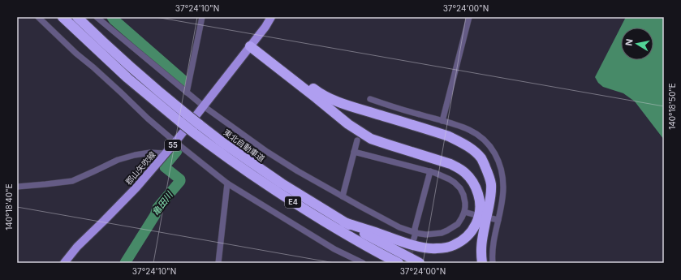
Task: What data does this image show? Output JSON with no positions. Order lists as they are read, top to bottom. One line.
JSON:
{"streets":{"highway":["東北自動車道","E4"],"main road":["55","郡山矢吹線"]},"water":["亀田川"],"north":"left","coordinates":["37°24'10\"N","37°24'00\"N","140°18'50\"E","140°18'40\"E"]}
